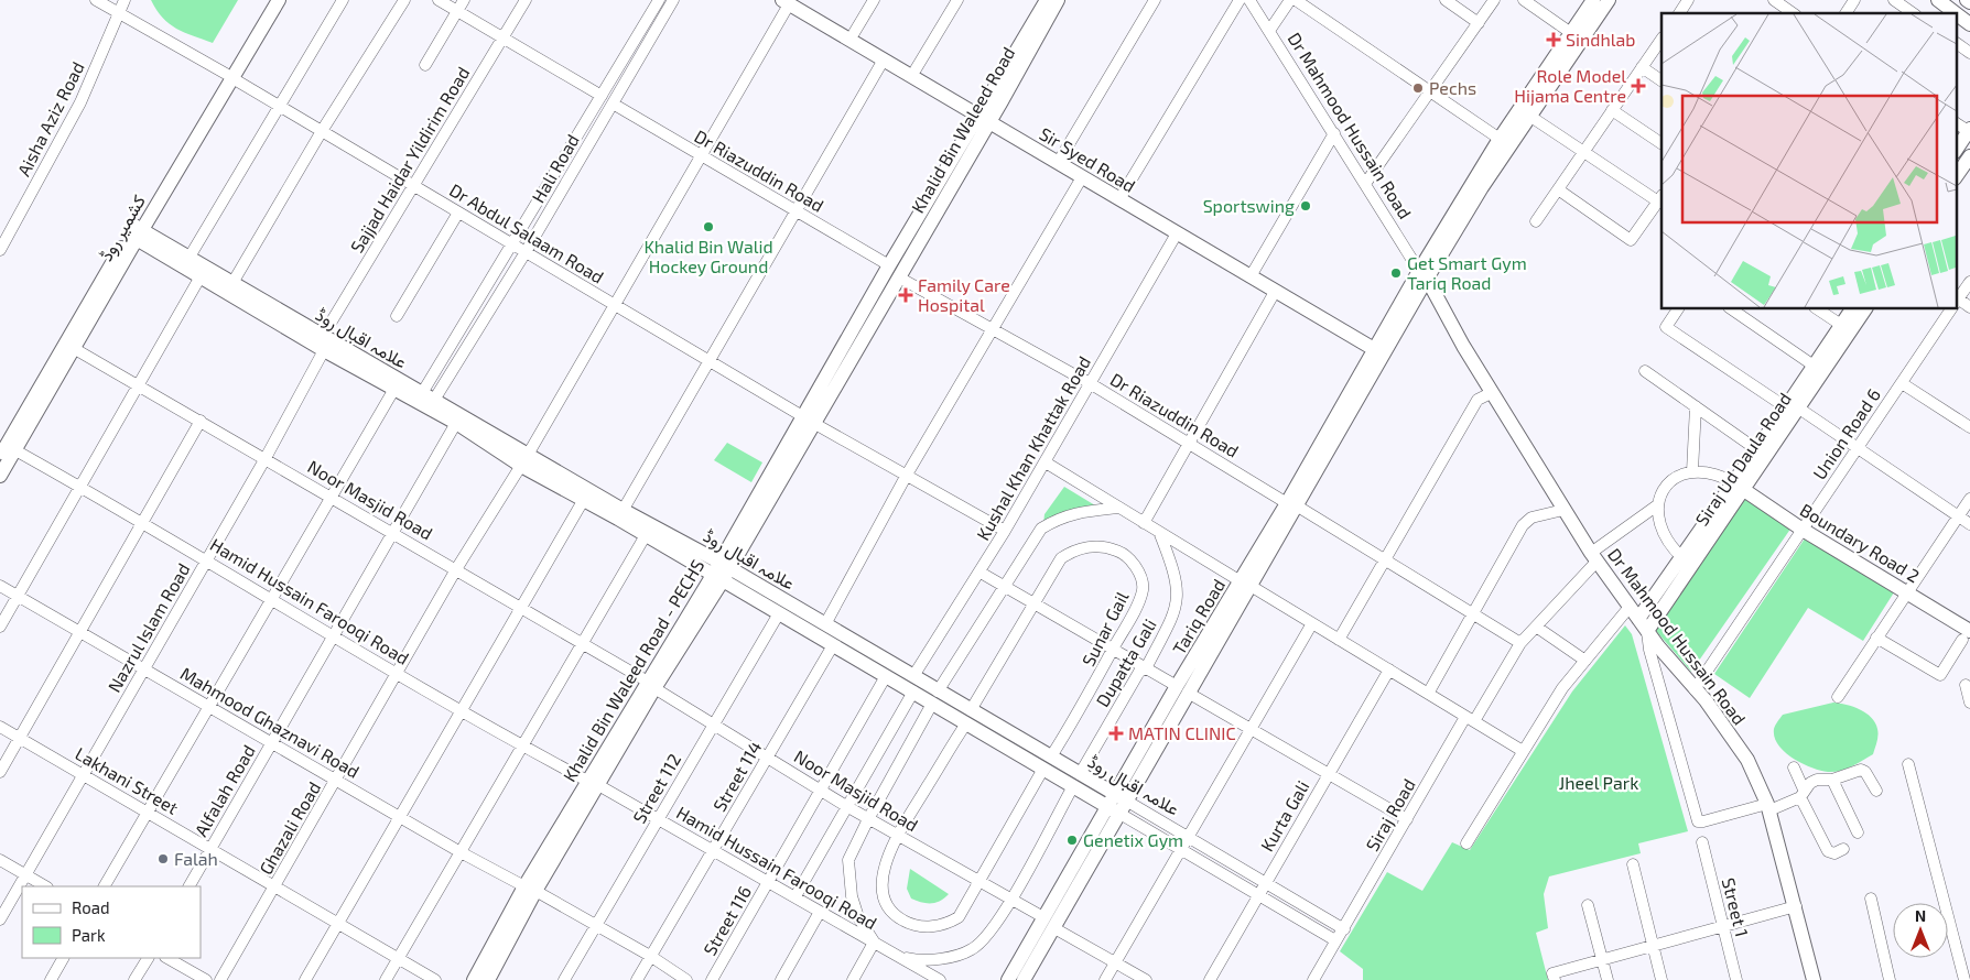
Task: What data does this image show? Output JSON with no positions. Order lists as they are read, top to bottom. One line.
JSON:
{"streets":{"main road":["Dr Mahmood Hussain Road","Khalid Bin Waleed Road","Sir Syed Road","کشمیر روڈ","علامہ اقبال روڈ","Siraj Ud Daula Road","Boundary Road 2","Tariq Road","Khalid Bin Waleed Road - PECHS"],"street":["Aisha Aziz Road","Sajjad Haidar Yildirim Road","Hali Road","Dr Riazuddin Road","Dr Abdul Salaam Road","Union Road 6","Kushal Khan Khattak Road","Noor Masjid Road","Hamid Hussain Farooqi Road","Nazrul Islam Road","Sunar Gail","Dupatta Gali","Mahmood Ghaznavi Road","Street 114","Lakhani Street","Street 112","Alfalah Road","Siraj Road","Kurta Gali","Ghazali Road","Street 1","Street 116"]},"crossings":[["Aisha Aziz Road","Dr Abdul Salaam Road"],["Dr Mahmood Hussain Road","Union Road 6"],["Dr Mahmood Hussain Road","Siraj Ud Daula Road"],["Dr Mahmood Hussain Road","Tariq Road"],["Dr Mahmood Hussain Road","Siraj Road"],["Khalid Bin Waleed Road","Sir Syed Road"],["Khalid Bin Waleed Road","Dr Riazuddin Road"],["Khalid Bin Waleed Road","Khalid Bin Waleed Road - PECHS"],["Sajjad Haidar Yildirim Road","Dr Abdul Salaam Road"],["Sajjad Haidar Yildirim Road","علامہ اقبال روڈ"],["Sajjad Haidar Yildirim Road","Nazrul Islam Road"],["Sir Syed Road","Kushal Khan Khattak Road"],["Sir Syed Road","Tariq Road"],["Sir Syed Road","Ghazali Road"],["Hali Road","Dr Riazuddin Road"],["Hali Road","Dr Abdul Salaam Road"],["Hali Road","علامہ اقبال روڈ"],["Dr Riazuddin Road","Kushal Khan Khattak Road"],["Dr Riazuddin Road","Tariq Road"],["Dr Riazuddin Road","Khalid Bin Waleed Road - PECHS"],["Dr Riazuddin Road","Siraj Road"],["Dr Riazuddin Road","Ghazali Road"],["کشمیر روڈ","Dr Abdul Salaam Road"],["کشمیر روڈ","علامہ اقبال روڈ"],["کشمیر روڈ","Noor Masjid Road"],["کشمیر روڈ","Hamid Hussain Farooqi Road"],["Dr Abdul Salaam Road","Kushal Khan Khattak Road"],["Dr Abdul Salaam Road","Khalid Bin Waleed Road - PECHS"],["Dr Abdul Salaam Road","Ghazali Road"],["علامہ اقبال روڈ","Kushal Khan Khattak Road"],["علامہ اقبال روڈ","Tariq Road"],["علامہ اقبال روڈ","Nazrul Islam Road"],["علامہ اقبال روڈ","Sunar Gail"],["علامہ اقبال روڈ","Dupatta Gali"],["علامہ اقبال روڈ","Khalid Bin Waleed Road - PECHS"],["علامہ اقبال روڈ","Street 114"],["علامہ اقبال روڈ","Street 112"],["علامہ اقبال روڈ","Alfalah Road"],["علامہ اقبال روڈ","Siraj Road"],["علامہ اقبال روڈ","Kurta Gali"],["علامہ اقبال روڈ","Ghazali Road"],["علامہ اقبال روڈ","Street 116"],["Union Road 6","Boundary Road 2"],["Siraj Ud Daula Road","Boundary Road 2"],["Noor Masjid Road","Tariq Road"],["Noor Masjid Road","Nazrul Islam Road"],["Noor Masjid Road","Sunar Gail"],["Noor Masjid Road","Dupatta Gali"],["Noor Masjid Road","Khalid Bin Waleed Road - PECHS"],["Noor Masjid Road","Street 114"],["Noor Masjid Road","Street 112"],["Noor Masjid Road","Alfalah Road"],["Noor Masjid Road","Ghazali Road"],["Noor Masjid Road","Street 116"],["Hamid Hussain Farooqi Road","Nazrul Islam Road"],["Hamid Hussain Farooqi Road","Dupatta Gali"],["Hamid Hussain Farooqi Road","Khalid Bin Waleed Road - PECHS"],["Hamid Hussain Farooqi Road","Street 114"],["Hamid Hussain Farooqi Road","Street 112"],["Hamid Hussain Farooqi Road","Alfalah Road"],["Hamid Hussain Farooqi Road","Ghazali Road"],["Hamid Hussain Farooqi Road","Street 116"],["Nazrul Islam Road","Mahmood Ghaznavi Road"],["Nazrul Islam Road","Lakhani Street"],["Khalid Bin Waleed Road - PECHS","Mahmood Ghaznavi Road"],["Mahmood Ghaznavi Road","Street 114"],["Mahmood Ghaznavi Road","Street 112"],["Mahmood Ghaznavi Road","Alfalah Road"],["Mahmood Ghaznavi Road","Ghazali Road"],["Lakhani Street","Alfalah Road"],["Lakhani Street","Ghazali Road"]],"parks":["Jheel Park"],"places":{"health":["Sindhlab","Role Model Hijama Centre","Family Care Hospital","MATIN CLINIC"],"other":["Pechs","Sportswing","Khalid Bin Walid Hockey Ground","Get Smart Gym Tariq Road","Genetix Gym","Falah"]},"legend":["Road","Park"],"north":"top"}
